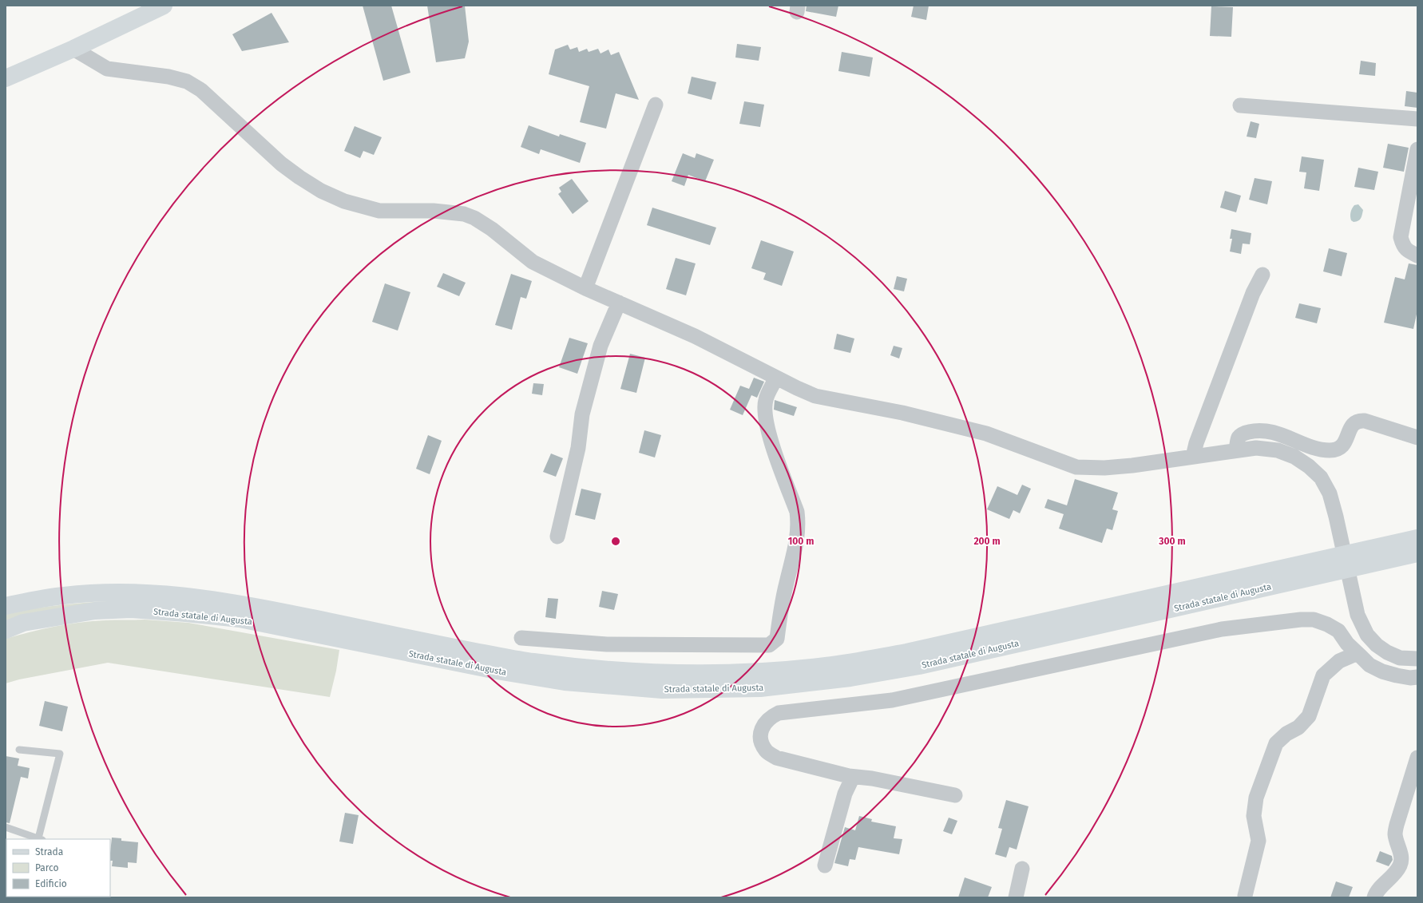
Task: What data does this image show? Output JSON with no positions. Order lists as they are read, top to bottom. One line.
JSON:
{"streets":{"main road":["Strada statale di Augusta"]},"legend":["Strada","Parco","Edificio"],"rings":["100 m","200 m","300 m"]}
